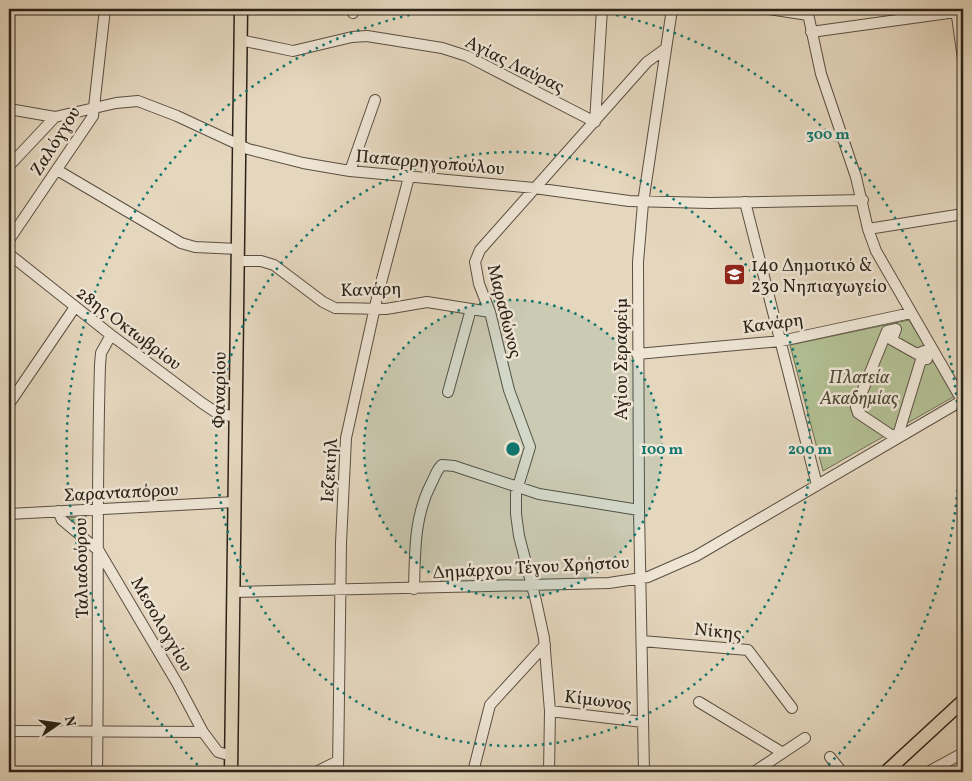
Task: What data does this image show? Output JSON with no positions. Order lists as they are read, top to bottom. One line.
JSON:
{"streets":{"main road":["Φαναρίου"],"street":["Αγίας Λαύρας","Ζαλόγγου","Παπαρρηγοπούλου","Κανάρη","Μαραθώνος","28ης Οκτωβρίου","Αγίου Σεραφείμ","Ιεζεκιήλ","Σαρανταπόρου","Δημάρχου Τέγου Χρήστου","Ταλιαδούρου","Μεσολογγίου","Νίκης","Κίμωνος"]},"crossings":[["Αγίας Λαύρας","Μαραθώνος"],["Αγίας Λαύρας","Φαναρίου"],["Ζαλόγγου","Παπαρρηγοπούλου"],["Ζαλόγγου","Κανάρη"],["Παπαρρηγοπούλου","Μαραθώνος"],["Παπαρρηγοπούλου","Αγίου Σεραφείμ"],["Παπαρρηγοπούλου","Φαναρίου"],["Παπαρρηγοπούλου","Ιεζεκιήλ"],["Κανάρη","Μαραθώνος"],["Κανάρη","Αγίου Σεραφείμ"],["Κανάρη","Φαναρίου"],["Κανάρη","Ιεζεκιήλ"],["Μαραθώνος","Αγίου Σεραφείμ"],["Μαραθώνος","Δημάρχου Τέγου Χρήστου"],["Μαραθώνος","Κίμωνος"],["28ης Οκτωβρίου","Φαναρίου"],["28ης Οκτωβρίου","Ταλιαδούρου"],["Αγίου Σεραφείμ","Δημάρχου Τέγου Χρήστου"],["Αγίου Σεραφείμ","Νίκης"],["Αγίου Σεραφείμ","Κίμωνος"],["Φαναρίου","Σαρανταπόρου"],["Φαναρίου","Δημάρχου Τέγου Χρήστου"],["Φαναρίου","Μεσολογγίου"],["Ιεζεκιήλ","Δημάρχου Τέγου Χρήστου"],["Σαρανταπόρου","Ταλιαδούρου"],["Σαρανταπόρου","Μεσολογγίου"],["Ταλιαδούρου","Μεσολογγίου"]],"parks":["Πλατεία Ακαδημίας"],"places":{"school or university":["14ο Δημοτικό & 23ο Νηπιαγωγείο"]},"north":"right","rings":["300 m","100 m","200 m"]}
